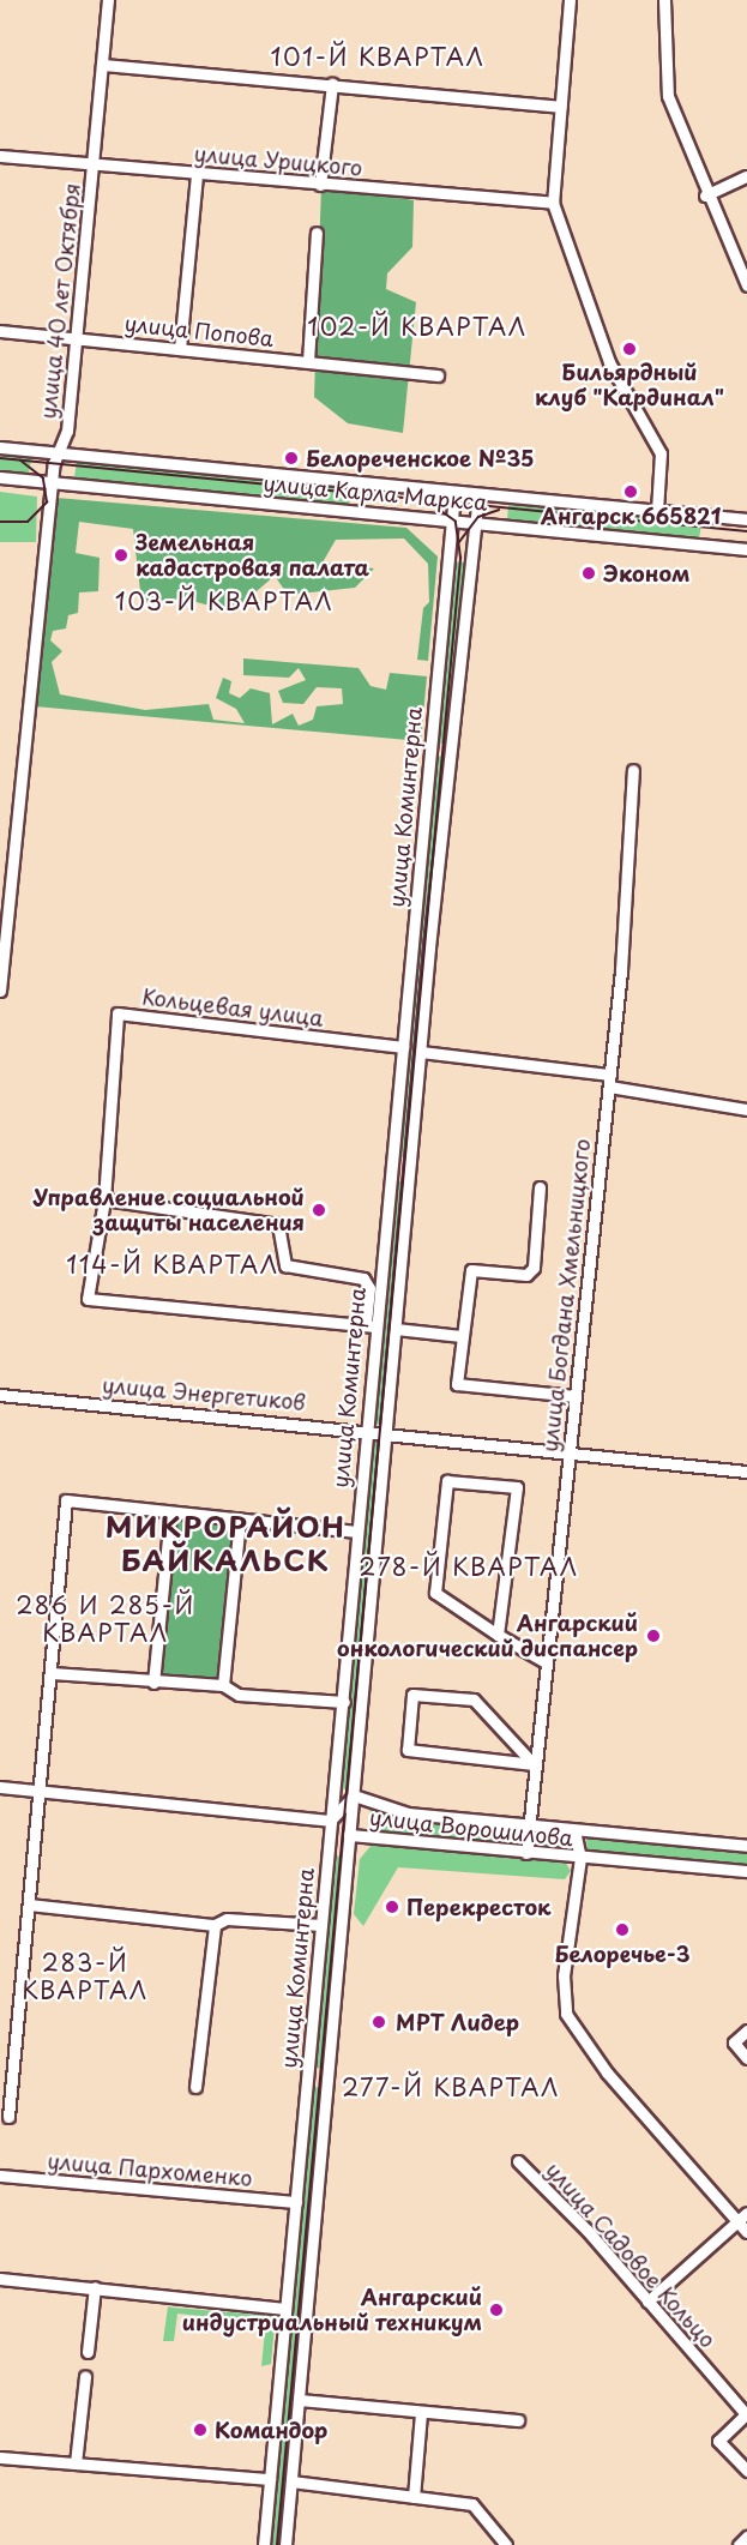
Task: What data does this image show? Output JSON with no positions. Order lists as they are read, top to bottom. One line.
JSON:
{"streets":{"street":["улица Урицкого","улица 40 лет Октября","улица Попова","улица Карла Маркса","улица Коминтерна","Кольцевая улица","улица Богдана Хмельницкого","улица Энергетиков","улица Ворошилова","улица Пархоменко","улица Садовое Кольцо"]},"crossings":[["улица Урицкого","улица 40 лет Октября"],["улица 40 лет Октября","улица Попова"],["улица 40 лет Октября","улица Карла Маркса"],["улица Карла Маркса","улица Коминтерна"],["улица Коминтерна","Кольцевая улица"],["улица Коминтерна","улица Энергетиков"],["улица Коминтерна","улица Ворошилова"],["улица Коминтерна","улица Пархоменко"],["улица Богдана Хмельницкого","улица Энергетиков"],["улица Богдана Хмельницкого","улица Ворошилова"]],"districts":["101-Й КВАРТАЛ","102-Й КВАРТАЛ","103-Й КВАРТАЛ","114-Й КВАРТАЛ","МИКРОРАЙОН БАЙКАЛЬСК","278-Й КВАРТАЛ","286 И 285-Й КВАРТАЛ","283-Й КВАРТАЛ","277-Й КВАРТАЛ"],"places":["Бильярдный клуб \"Кардинал\"","Белореченское №35","Ангарск 665821","Земельная кадастровая палата","Эконом","Управление социальной защиты населения","Ангарский онкологический диспансер","Перекресток","Белоречье-3","МРТ Лидер","Ангарский индустриальный техникум","Командор"]}
